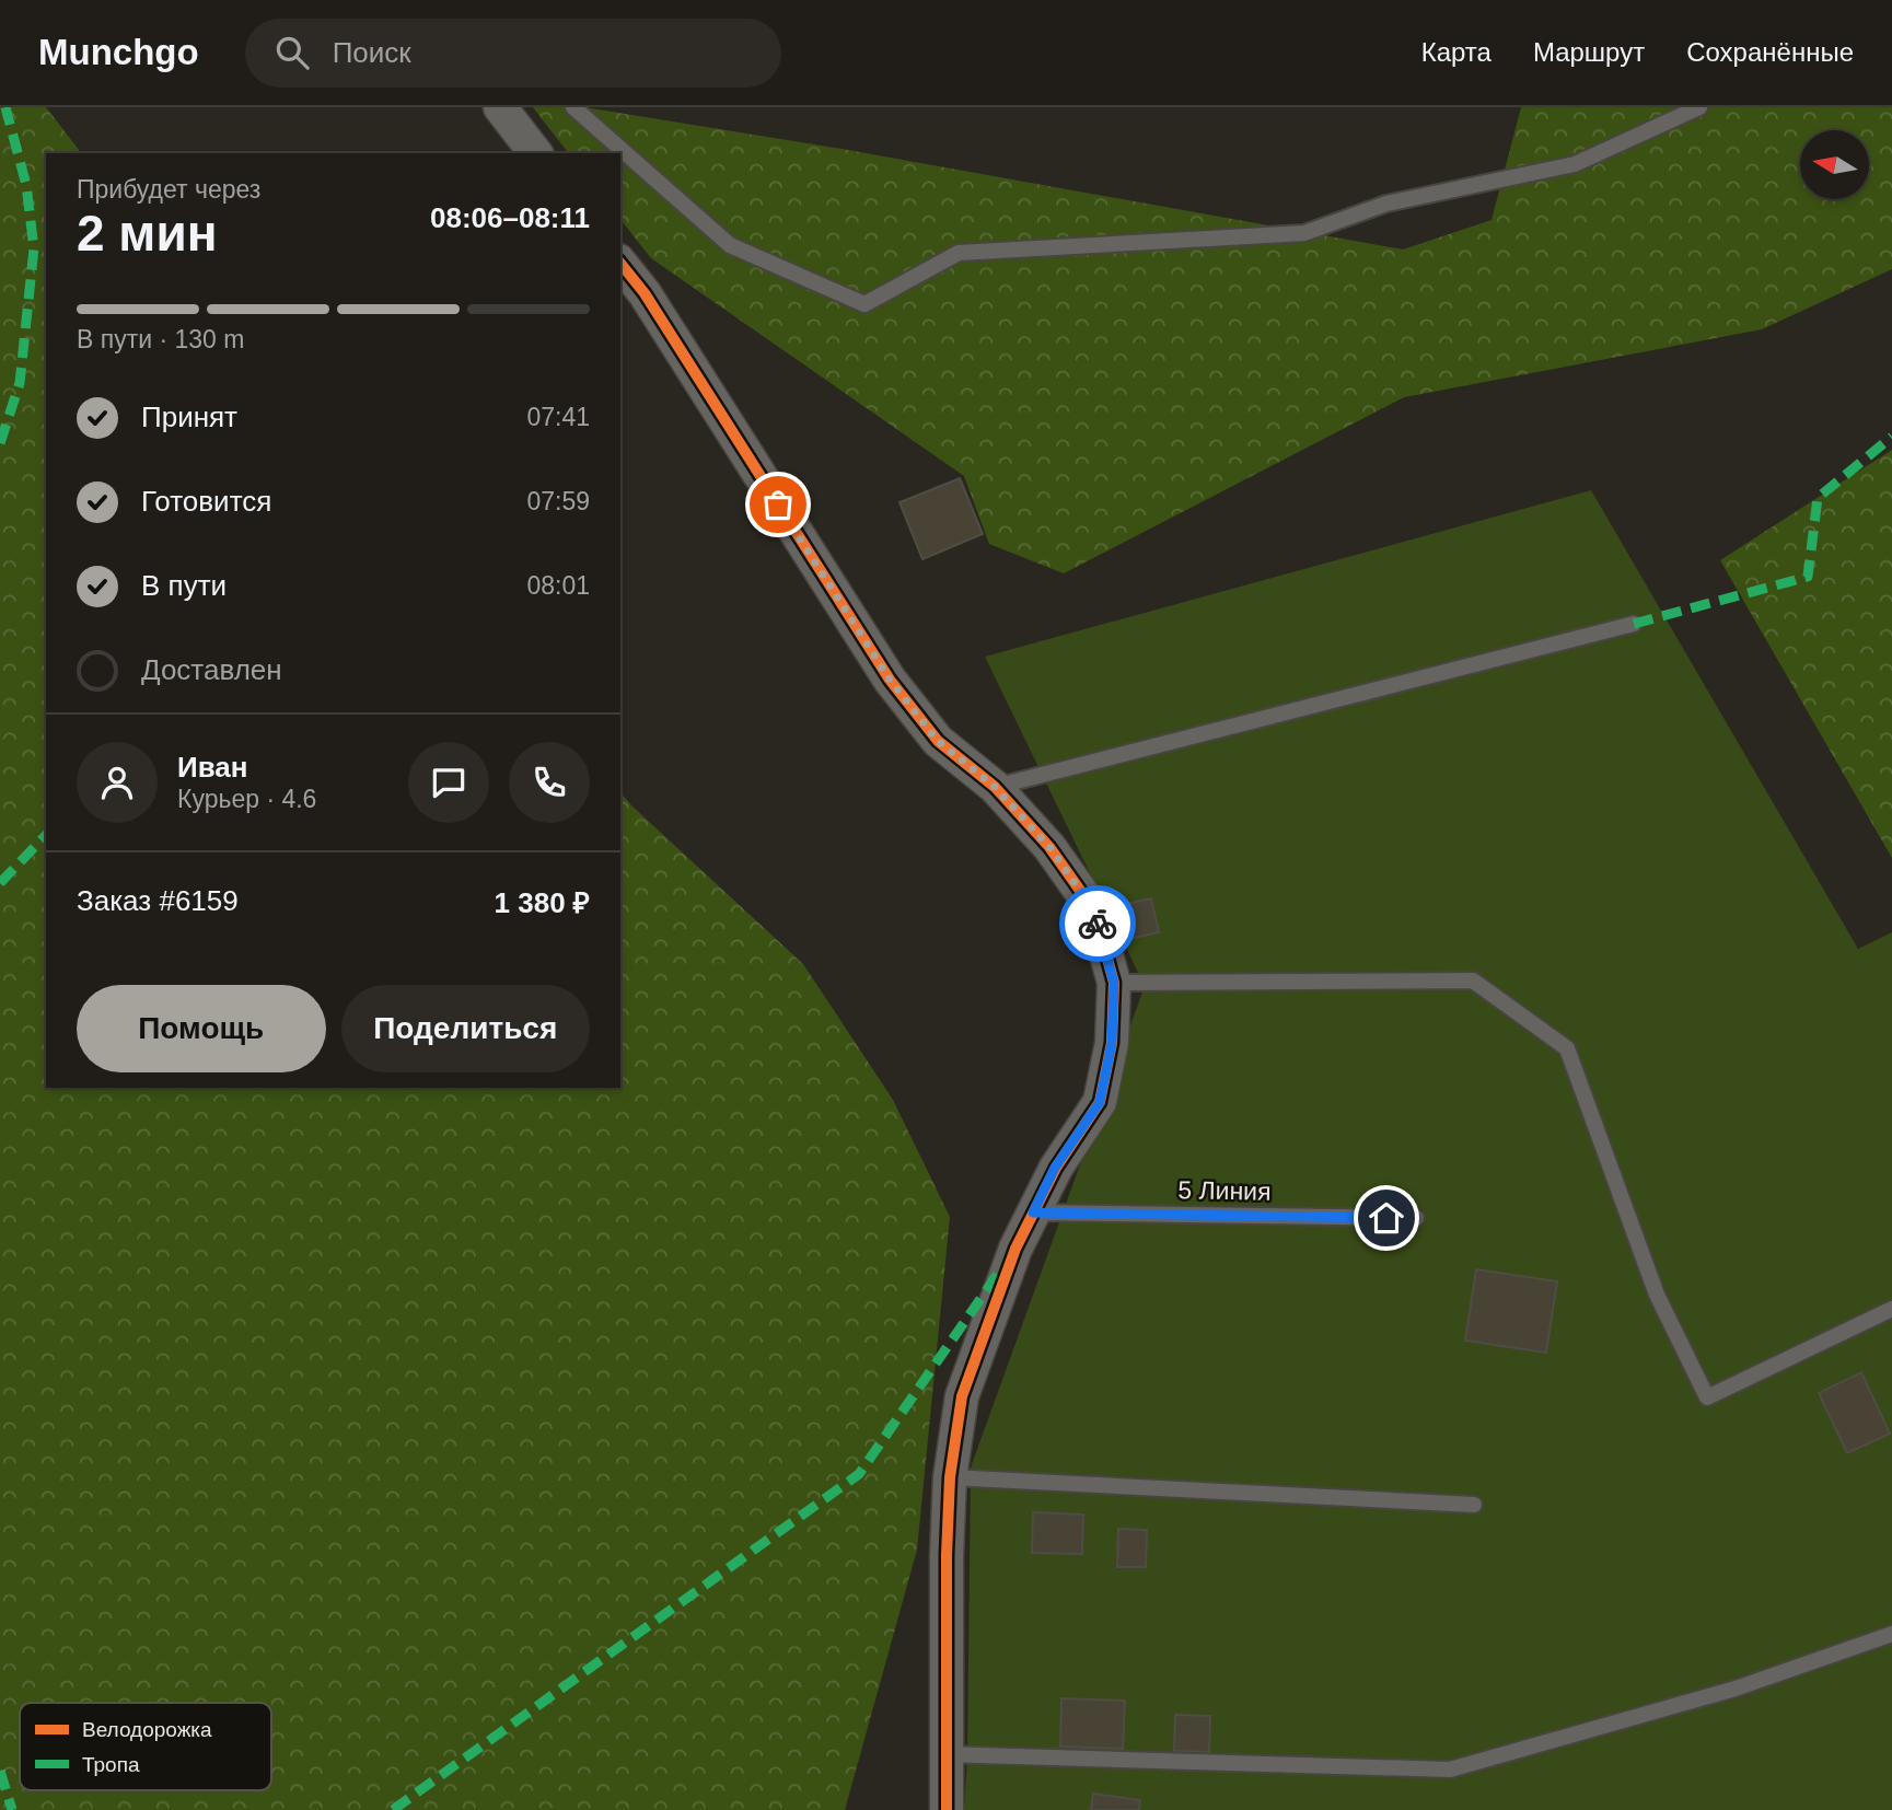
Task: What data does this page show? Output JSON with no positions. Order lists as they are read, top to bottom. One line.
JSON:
{"streets":{"lane":["5 Линия"]},"legend":["Велодорожка","Тропа"],"north":"left","page":{"header":"Munchgo","search":"Поиск","nav":["Карта","Маршрут","Сохранённые"],"heading":["2 мин","Прибудет через","08:06–08:11"],"panel":["Иван","Курьер · 4.6","Заказ #6159","1 380 ₽"],"bar":"В пути · 130 m","list":[["Принят","07:41"],["Готовится","07:59"],["В пути","08:01"],"Доставлен"],"buttons":["Помощь","Поделиться"]}}
